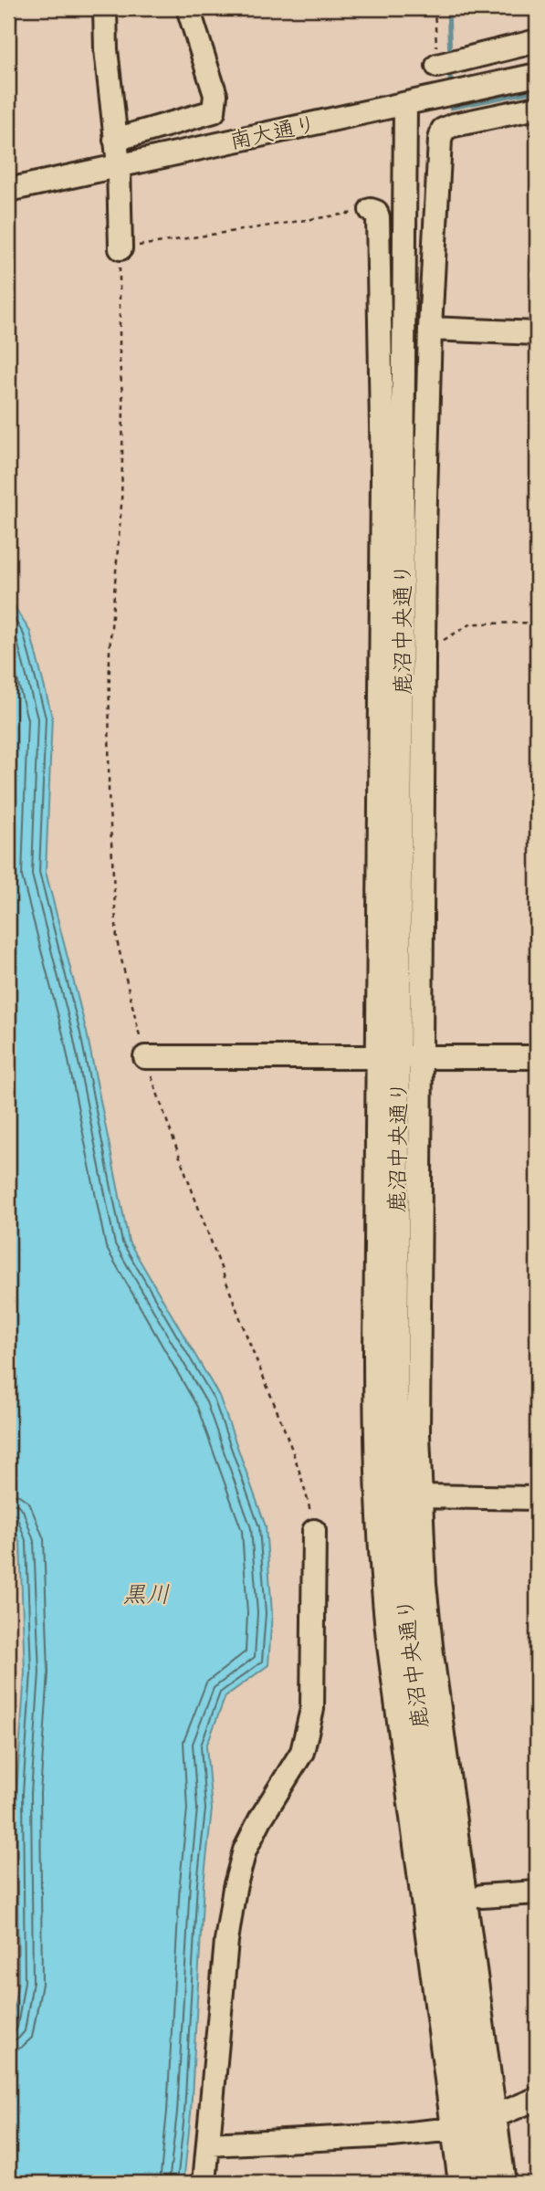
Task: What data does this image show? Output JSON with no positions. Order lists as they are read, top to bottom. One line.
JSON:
{"streets":{"street":["南大通り"]},"water":["黒川"]}
